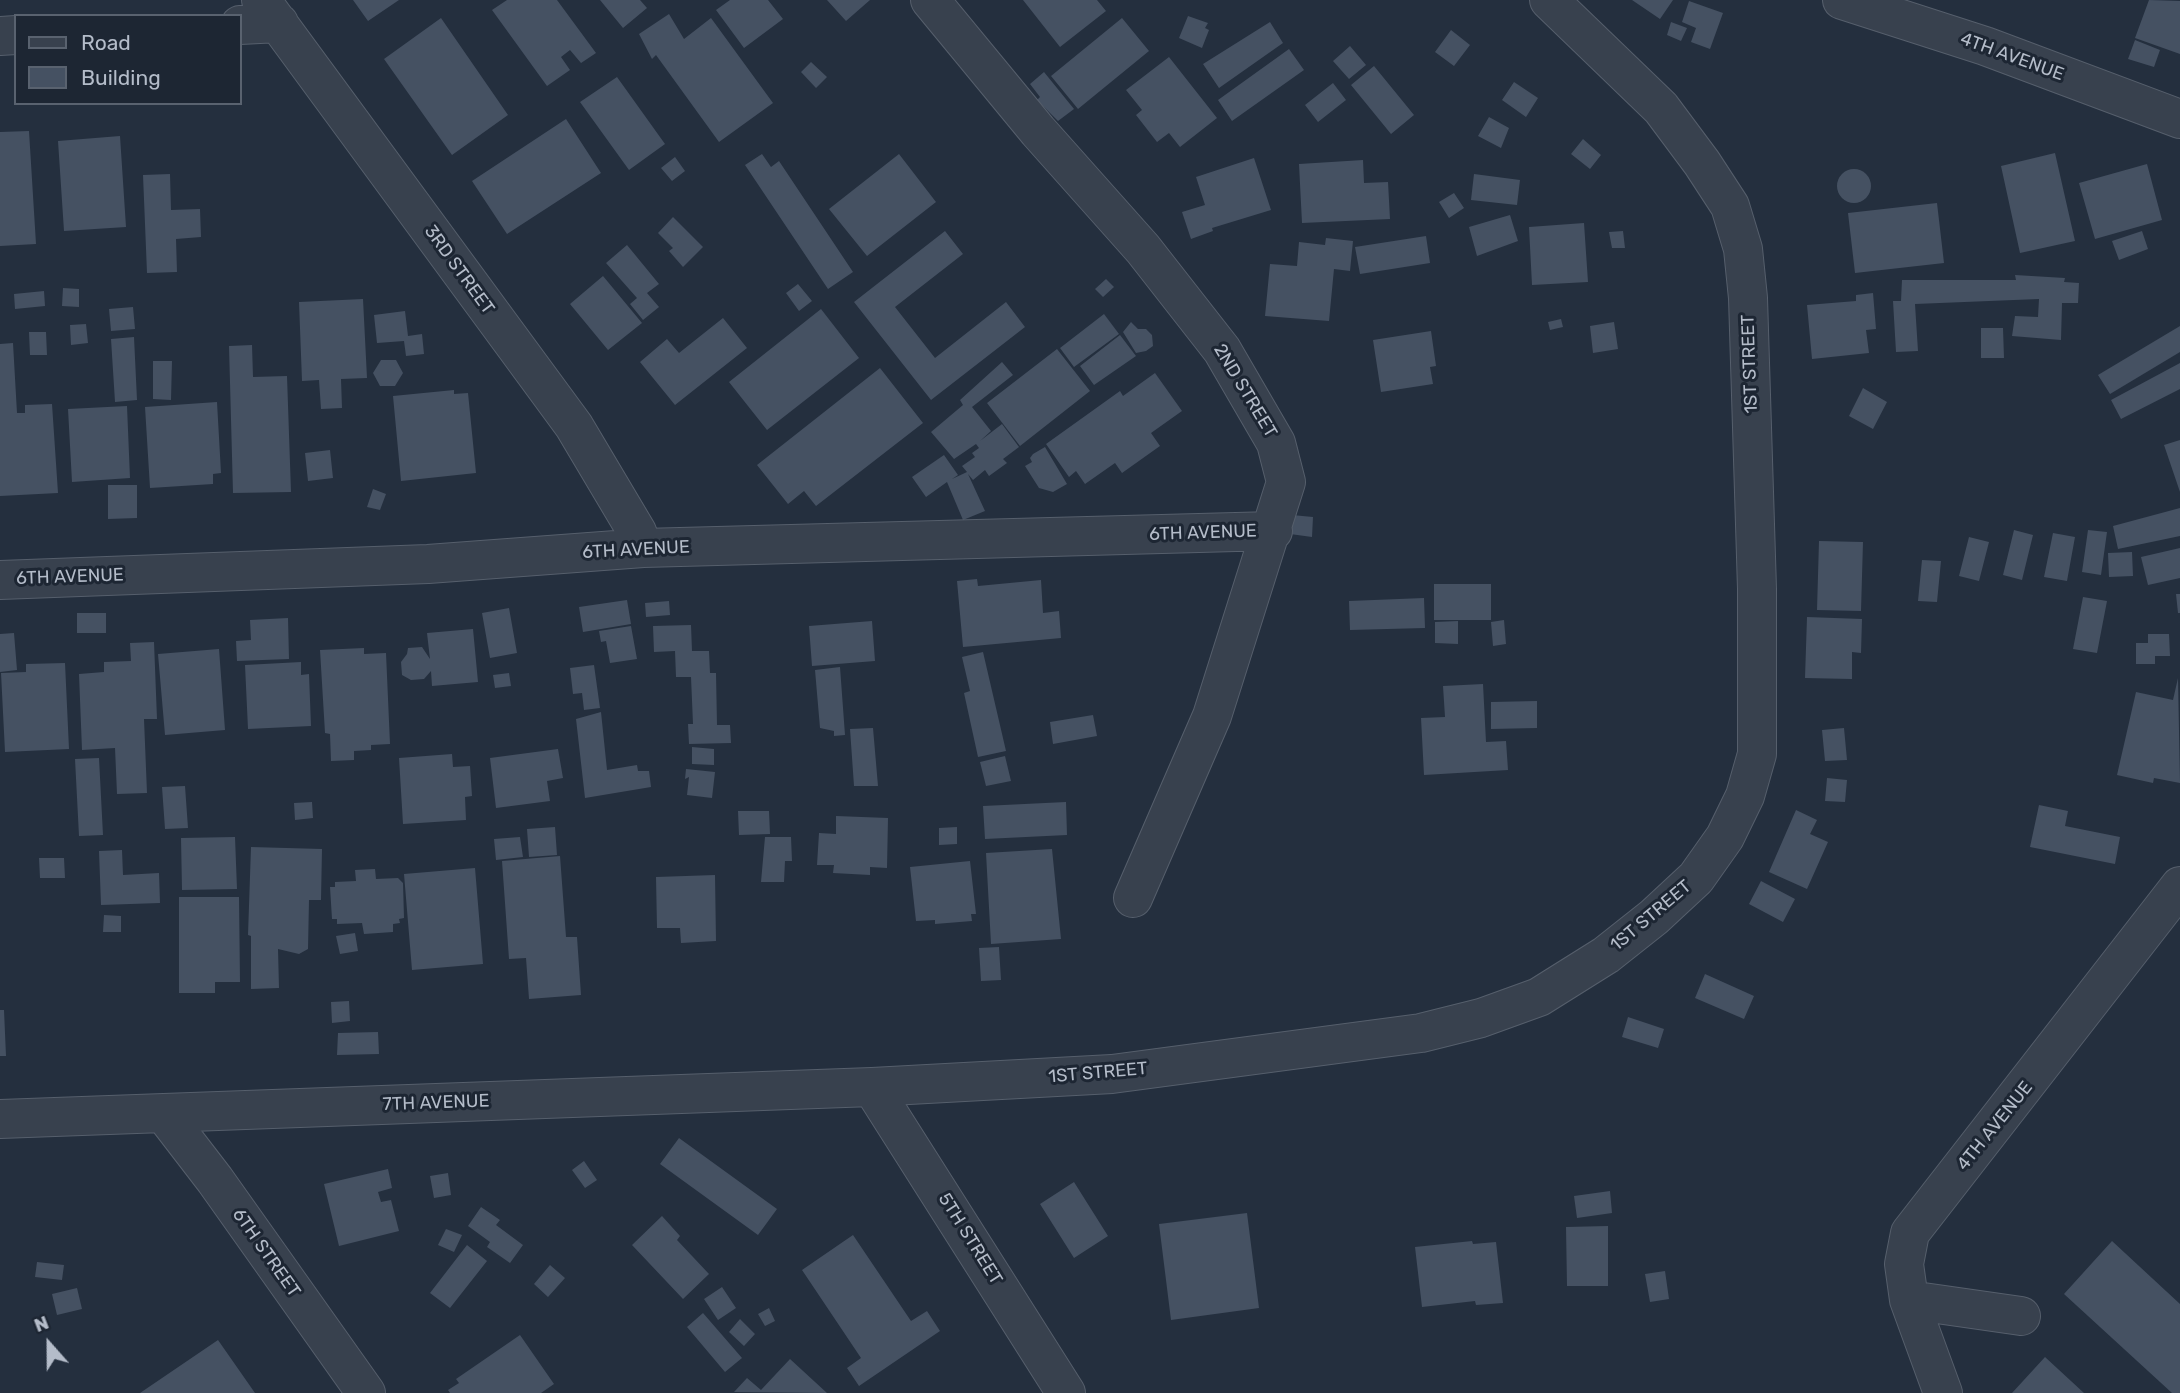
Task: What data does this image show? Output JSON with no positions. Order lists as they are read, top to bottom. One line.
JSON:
{"streets":{"street":["4TH AVENUE","3RD STREET","1ST STREET","2ND STREET","6TH AVENUE","7TH AVENUE","5TH STREET","6TH STREET"]},"crossings":[["3RD STREET","6TH AVENUE"],["1ST STREET","7TH AVENUE"],["1ST STREET","5TH STREET"],["2ND STREET","6TH AVENUE"],["7TH AVENUE","5TH STREET"],["7TH AVENUE","6TH STREET"]],"legend":["Road","Building"],"north":"top"}
